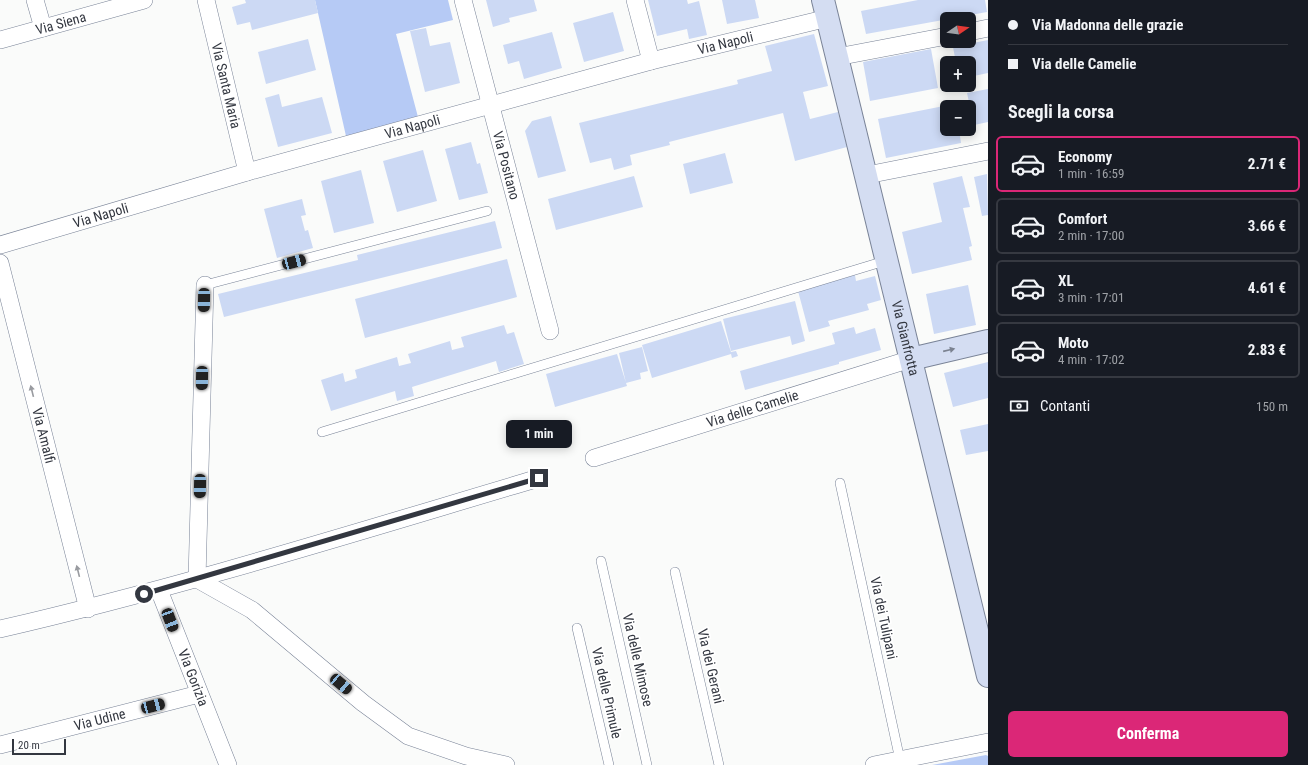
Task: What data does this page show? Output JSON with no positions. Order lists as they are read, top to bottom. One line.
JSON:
{"streets":{"street":["Via Siena","Via Napoli","Via Santa Maria","Via Positano","Via Gianfrotta","Via delle Camelie","Via Amalfi","Via Gorizia","Via Udine"],"lane":["Via dei Tulipani","Via delle Mimose","Via dei Gerani","Via delle Primule"]},"crossings":[["Via Napoli","Via Santa Maria"],["Via Napoli","Via Positano"],["Via Napoli","Via Gianfrotta"],["Via Gianfrotta","Via delle Camelie"],["Via Gorizia","Via Udine"]],"scale_bar":"20 m","north":"right","page":{"banner":["Via Madonna delle grazie","Via delle Camelie"],"map_buttons":["+","−"],"heading":"Scegli la corsa","list":[{"name":"Economy","note":"1 min · 16:59","value":"2.71 €"},{"name":"Comfort","note":"2 min · 17:00","value":"3.66 €"},{"name":"XL","note":"3 min · 17:01","value":"4.61 €"},{"name":"Moto","note":"4 min · 17:02","value":"2.83 €"}],"pay":["Contanti","150 m"],"bubble":"1 min","buttons":"Conferma","scale":"20 m"}}
